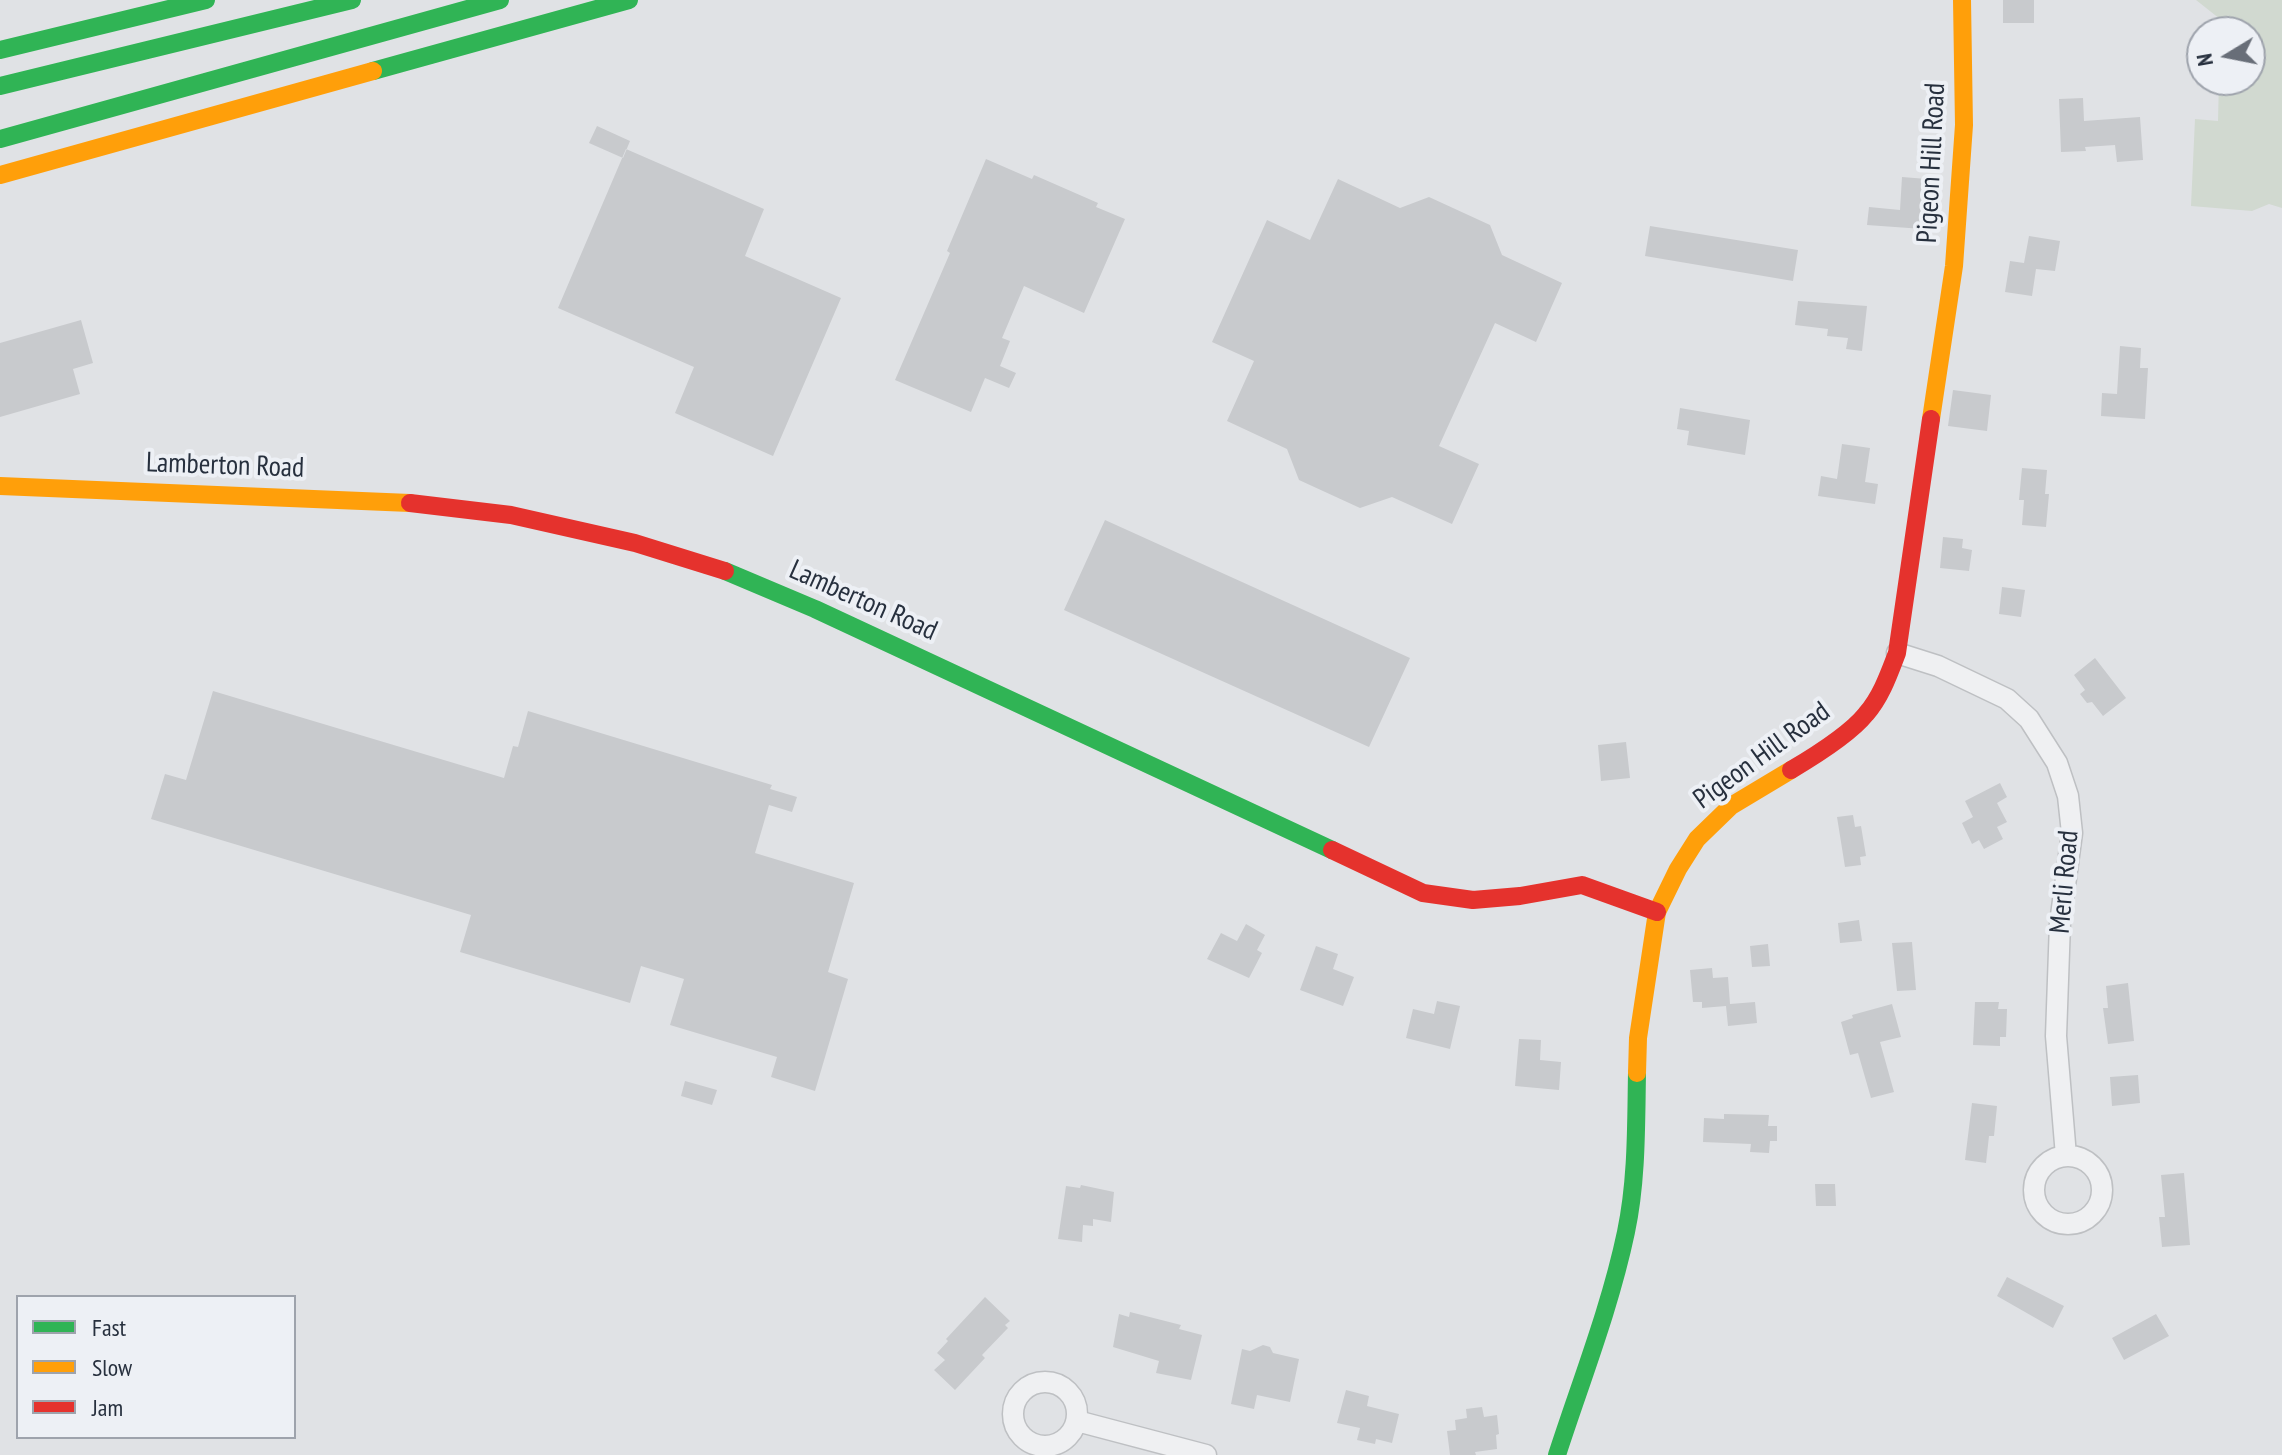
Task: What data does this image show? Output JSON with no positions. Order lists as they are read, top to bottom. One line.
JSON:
{"streets":{"main road":["Pigeon Hill Road","Lamberton Road"],"street":["Merli Road"]},"crossings":[["Pigeon Hill Road","Lamberton Road"],["Pigeon Hill Road","Merli Road"]],"legend":["Fast","Slow","Jam"],"north":"left"}
